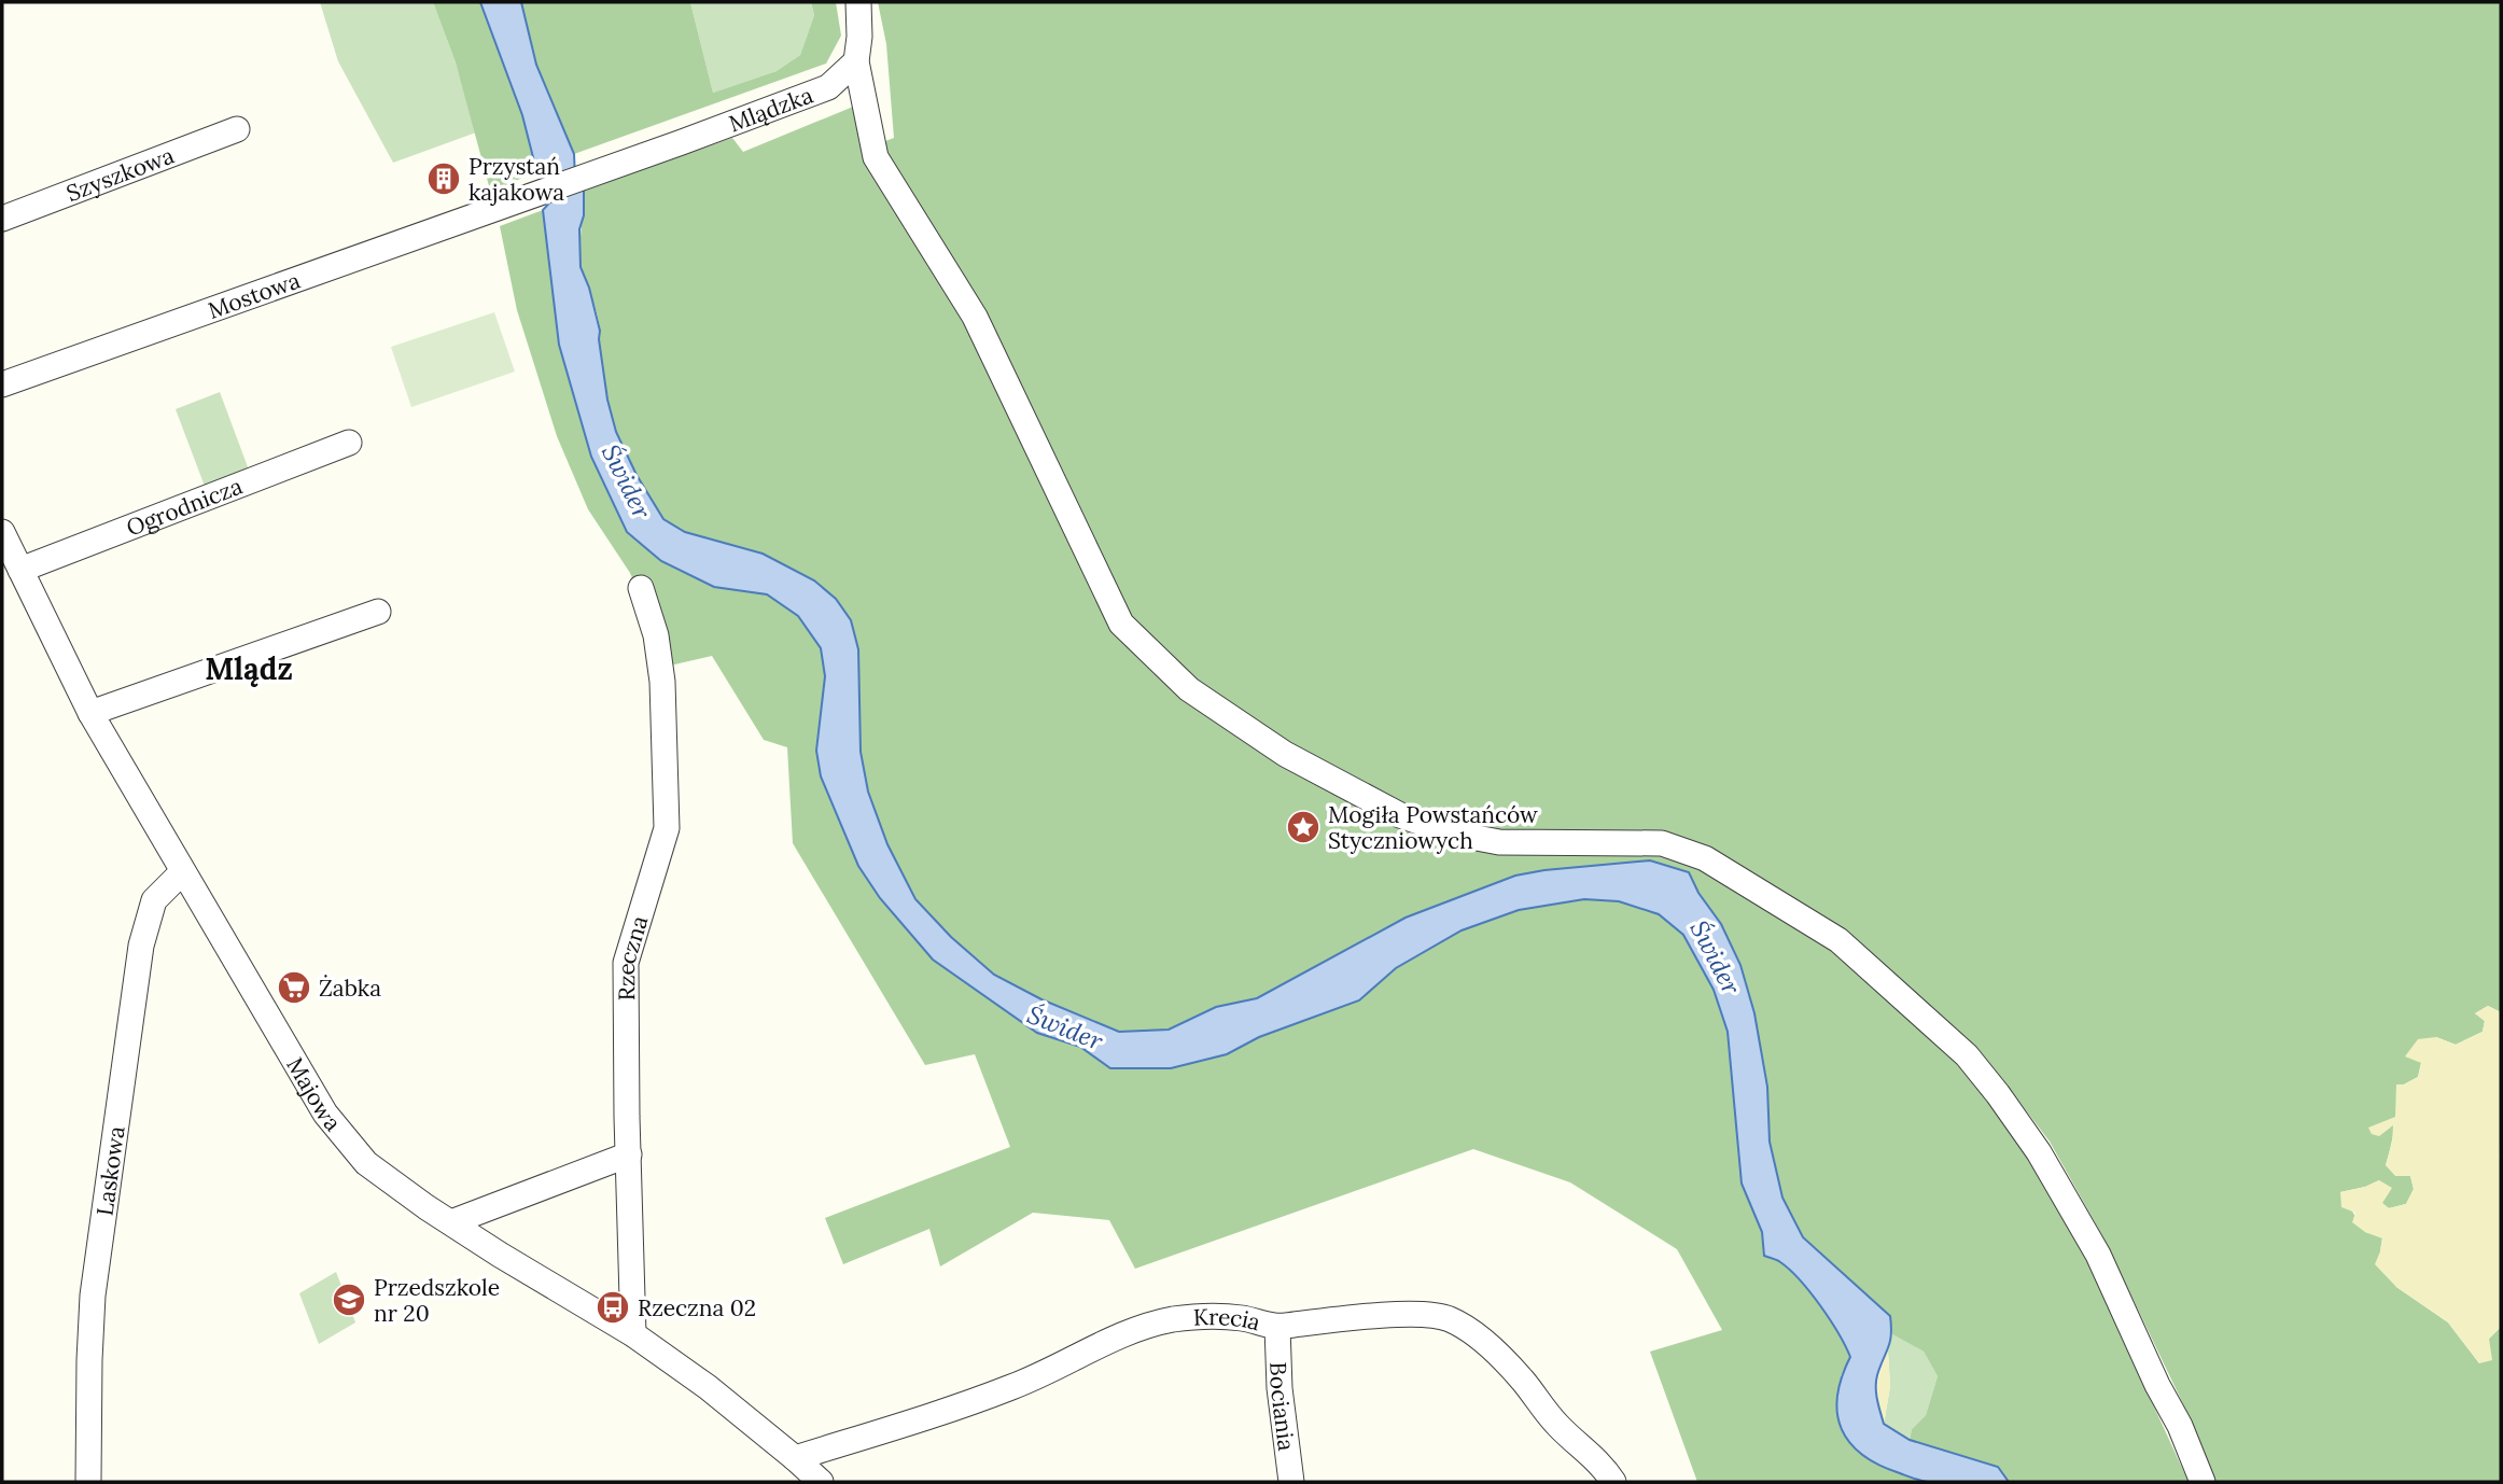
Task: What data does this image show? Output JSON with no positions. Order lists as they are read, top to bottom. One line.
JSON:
{"streets":{"street":["Mlądzka","Szyszkowa","Mostowa","Ogrodnicza","Rzeczna","Majowa","Laskowa","Krecia","Bociania"]},"crossings":[["Mlądzka","Mostowa"],["Ogrodnicza","Majowa"],["Rzeczna","Majowa"],["Majowa","Laskowa"],["Majowa","Krecia"],["Krecia","Bociania"]],"districts":["Mlądz"],"water":["Świder"],"places":{"building":["Przystań kajakowa"],"place":["Mogiła Powstańców Styczniowych"],"supermarket":["Żabka"],"school or university":["Przedszkole nr 20"],"bus stop":["Rzeczna 02"]}}
